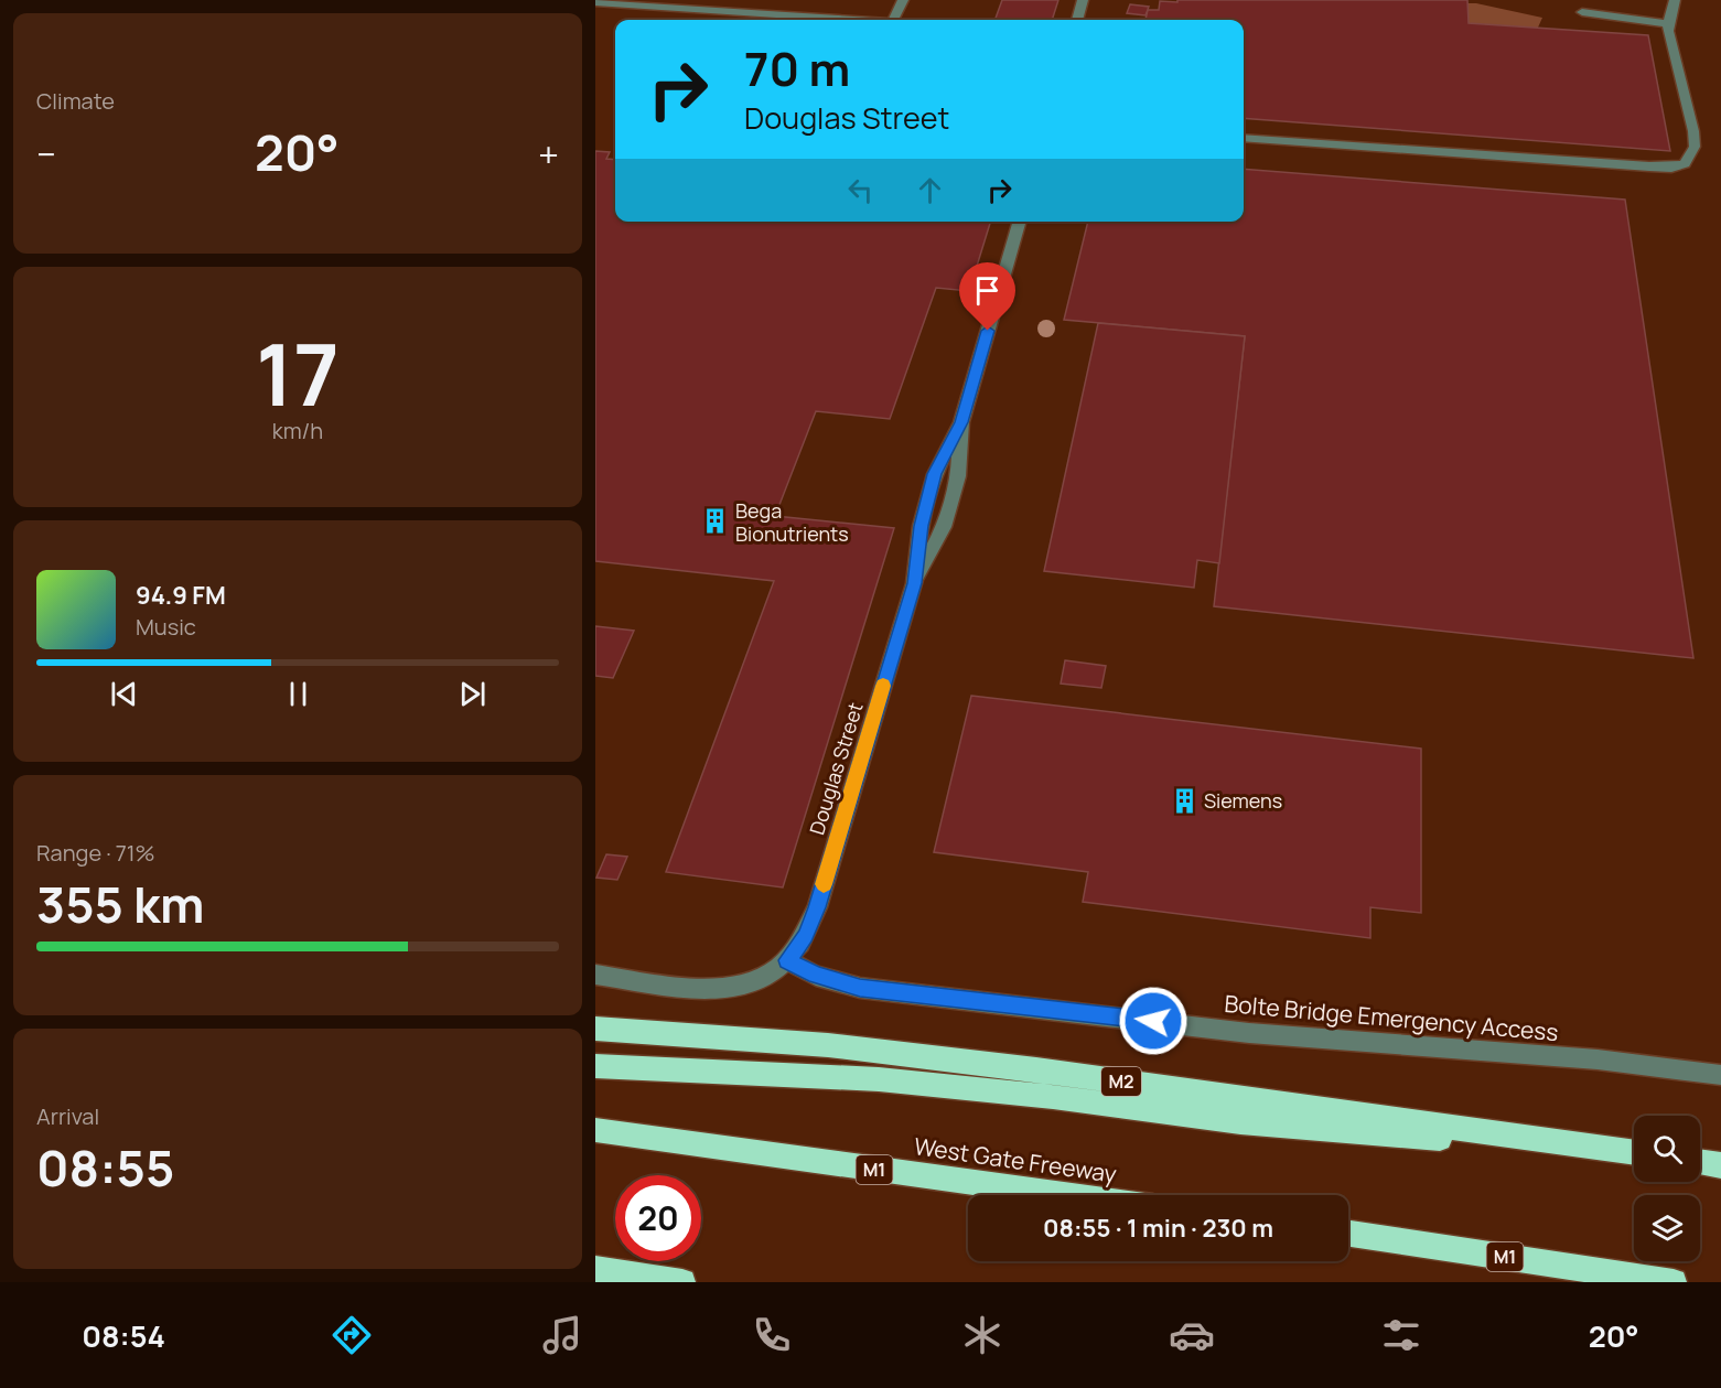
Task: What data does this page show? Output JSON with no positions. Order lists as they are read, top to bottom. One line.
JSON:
{"streets":{"highway":["M2","West Gate Freeway","M1"],"street":["Douglas Street","Bolte Bridge Emergency Access"]},"crossings":[["Douglas Street","Bolte Bridge Emergency Access"]],"places":{"building":["Bega Bionutrients","Siemens"]},"page":{"tile":["Climate",["17","km/h"],["Range · 71%","355 km"],["Arrival","08:55"]],"turn":["70 m","Douglas Street"],"heat":["−","20°","+"],"song":["94.9 FM","Music"],"limit":"20","trip":"08:55 · 1 min · 230 m","tabs":["08:54","20°"]}}
